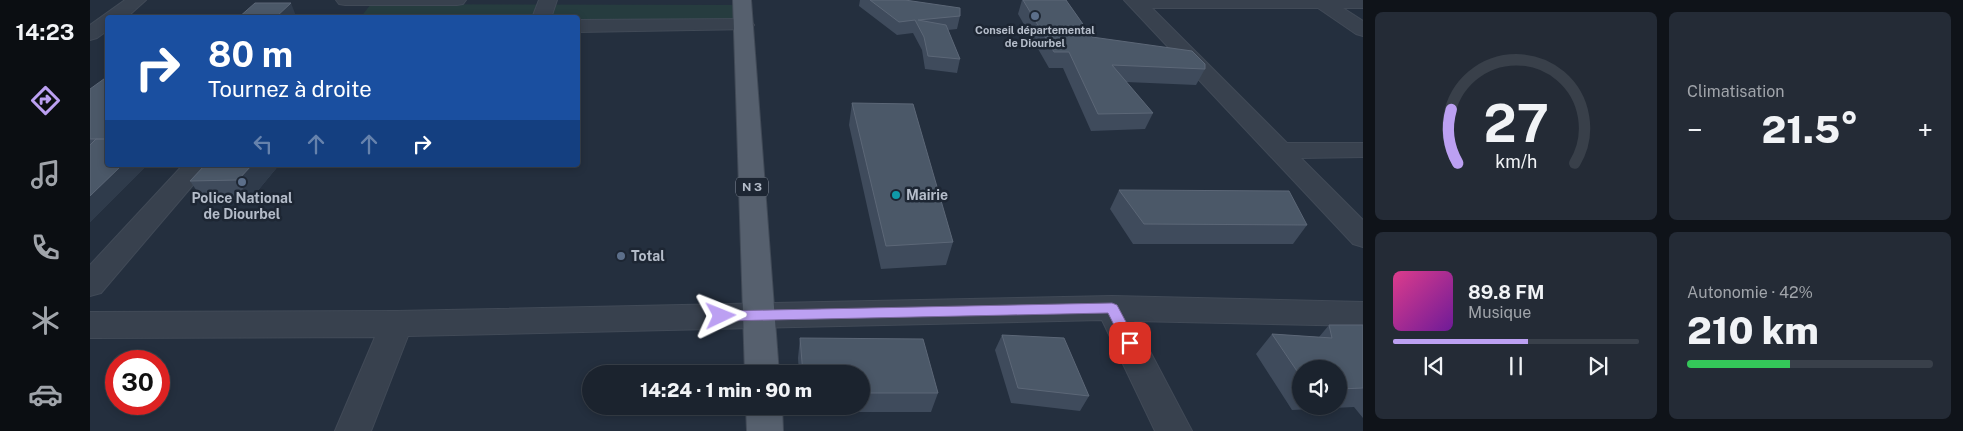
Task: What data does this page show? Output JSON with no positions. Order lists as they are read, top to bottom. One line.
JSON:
{"streets":{"main road":["N 3"]},"places":["Conseil départemental de Diourbel","Police National de Diourbel","Mairie","Total"],"page":{"tabs":"14:23","tile":["Climatisation",["Autonomie · 42%","210 km"]],"turn":["80 m","Tournez à droite"],"heat":["−","21.5°","+"],"song":["89.8 FM","Musique"],"limit":"30","trip":"14:24 · 1 min · 90 m","gauge":["27","km/h"]}}
